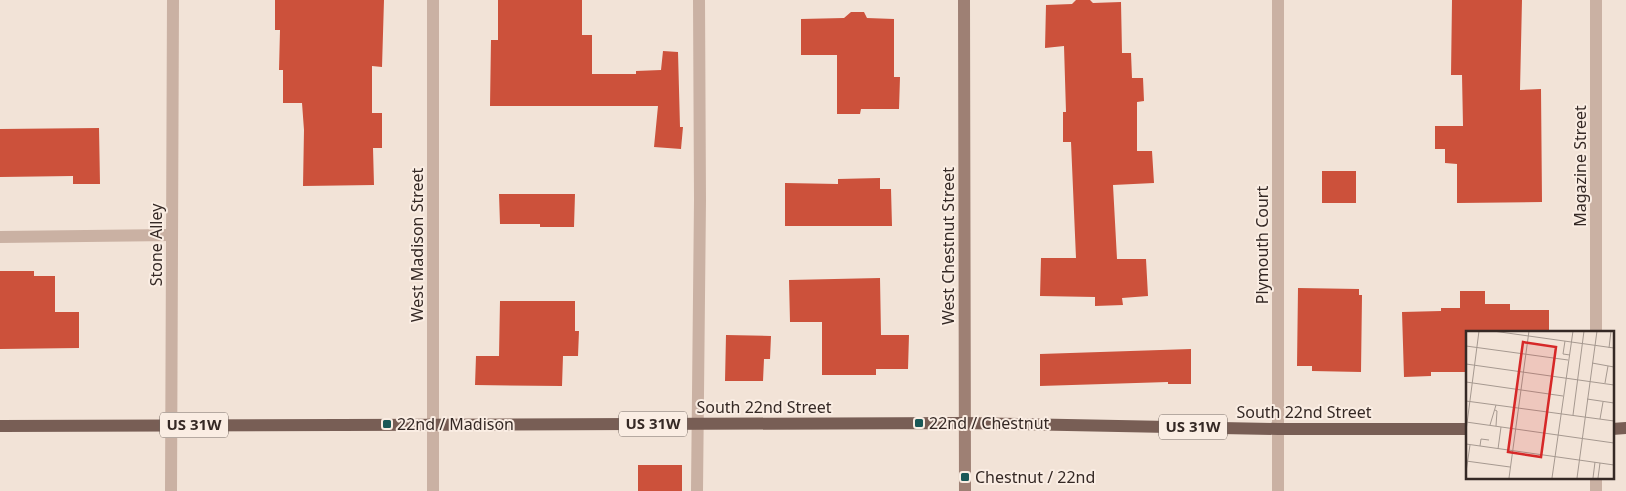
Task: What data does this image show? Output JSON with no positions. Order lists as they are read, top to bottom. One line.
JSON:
{"streets":{"main road":["West Chestnut Street","South 22nd Street","US 31W"],"street":["Magazine Street","Stone Alley","West Madison Street","Plymouth Court"]},"crossings":[["Stone Alley","South 22nd Street"],["West Madison Street","South 22nd Street"],["Plymouth Court","South 22nd Street"],["West Chestnut Street","South 22nd Street"]],"places":{"transit":["22nd / Chestnut","22nd / Madison","Chestnut / 22nd"]}}
